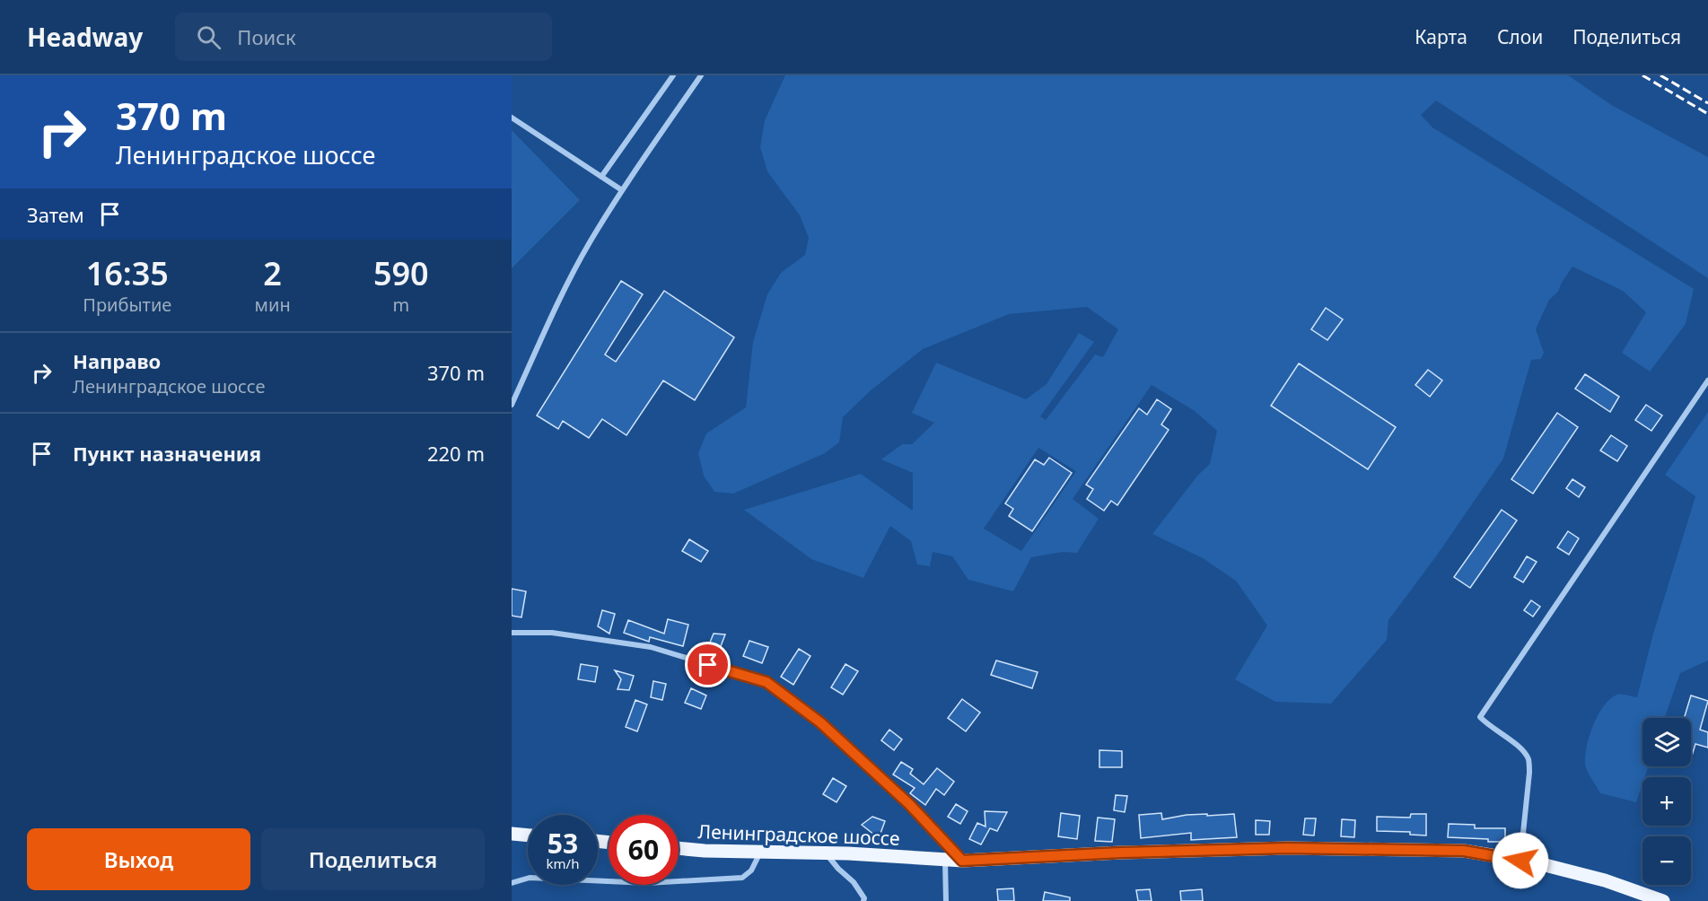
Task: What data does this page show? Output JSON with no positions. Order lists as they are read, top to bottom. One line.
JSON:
{"streets":{"main road":["Ленинградское шоссе"]},"page":{"header":"Headway","search":"Поиск","nav":["Карта","Слои","Поделиться"],"turn":["370 m","Ленинградское шоссе"],"then":"Затем","eta":["16:35","Прибытие","2","мин","590","m"],"list":[{"name":"Направо","note":"Ленинградское шоссе","value":"370 m"},{"name":"Пункт назначения","value":"220 m"}],"map_buttons":["+","−"],"speed":"53 km/h","limit":"60","buttons":["Выход","Поделиться"]}}
